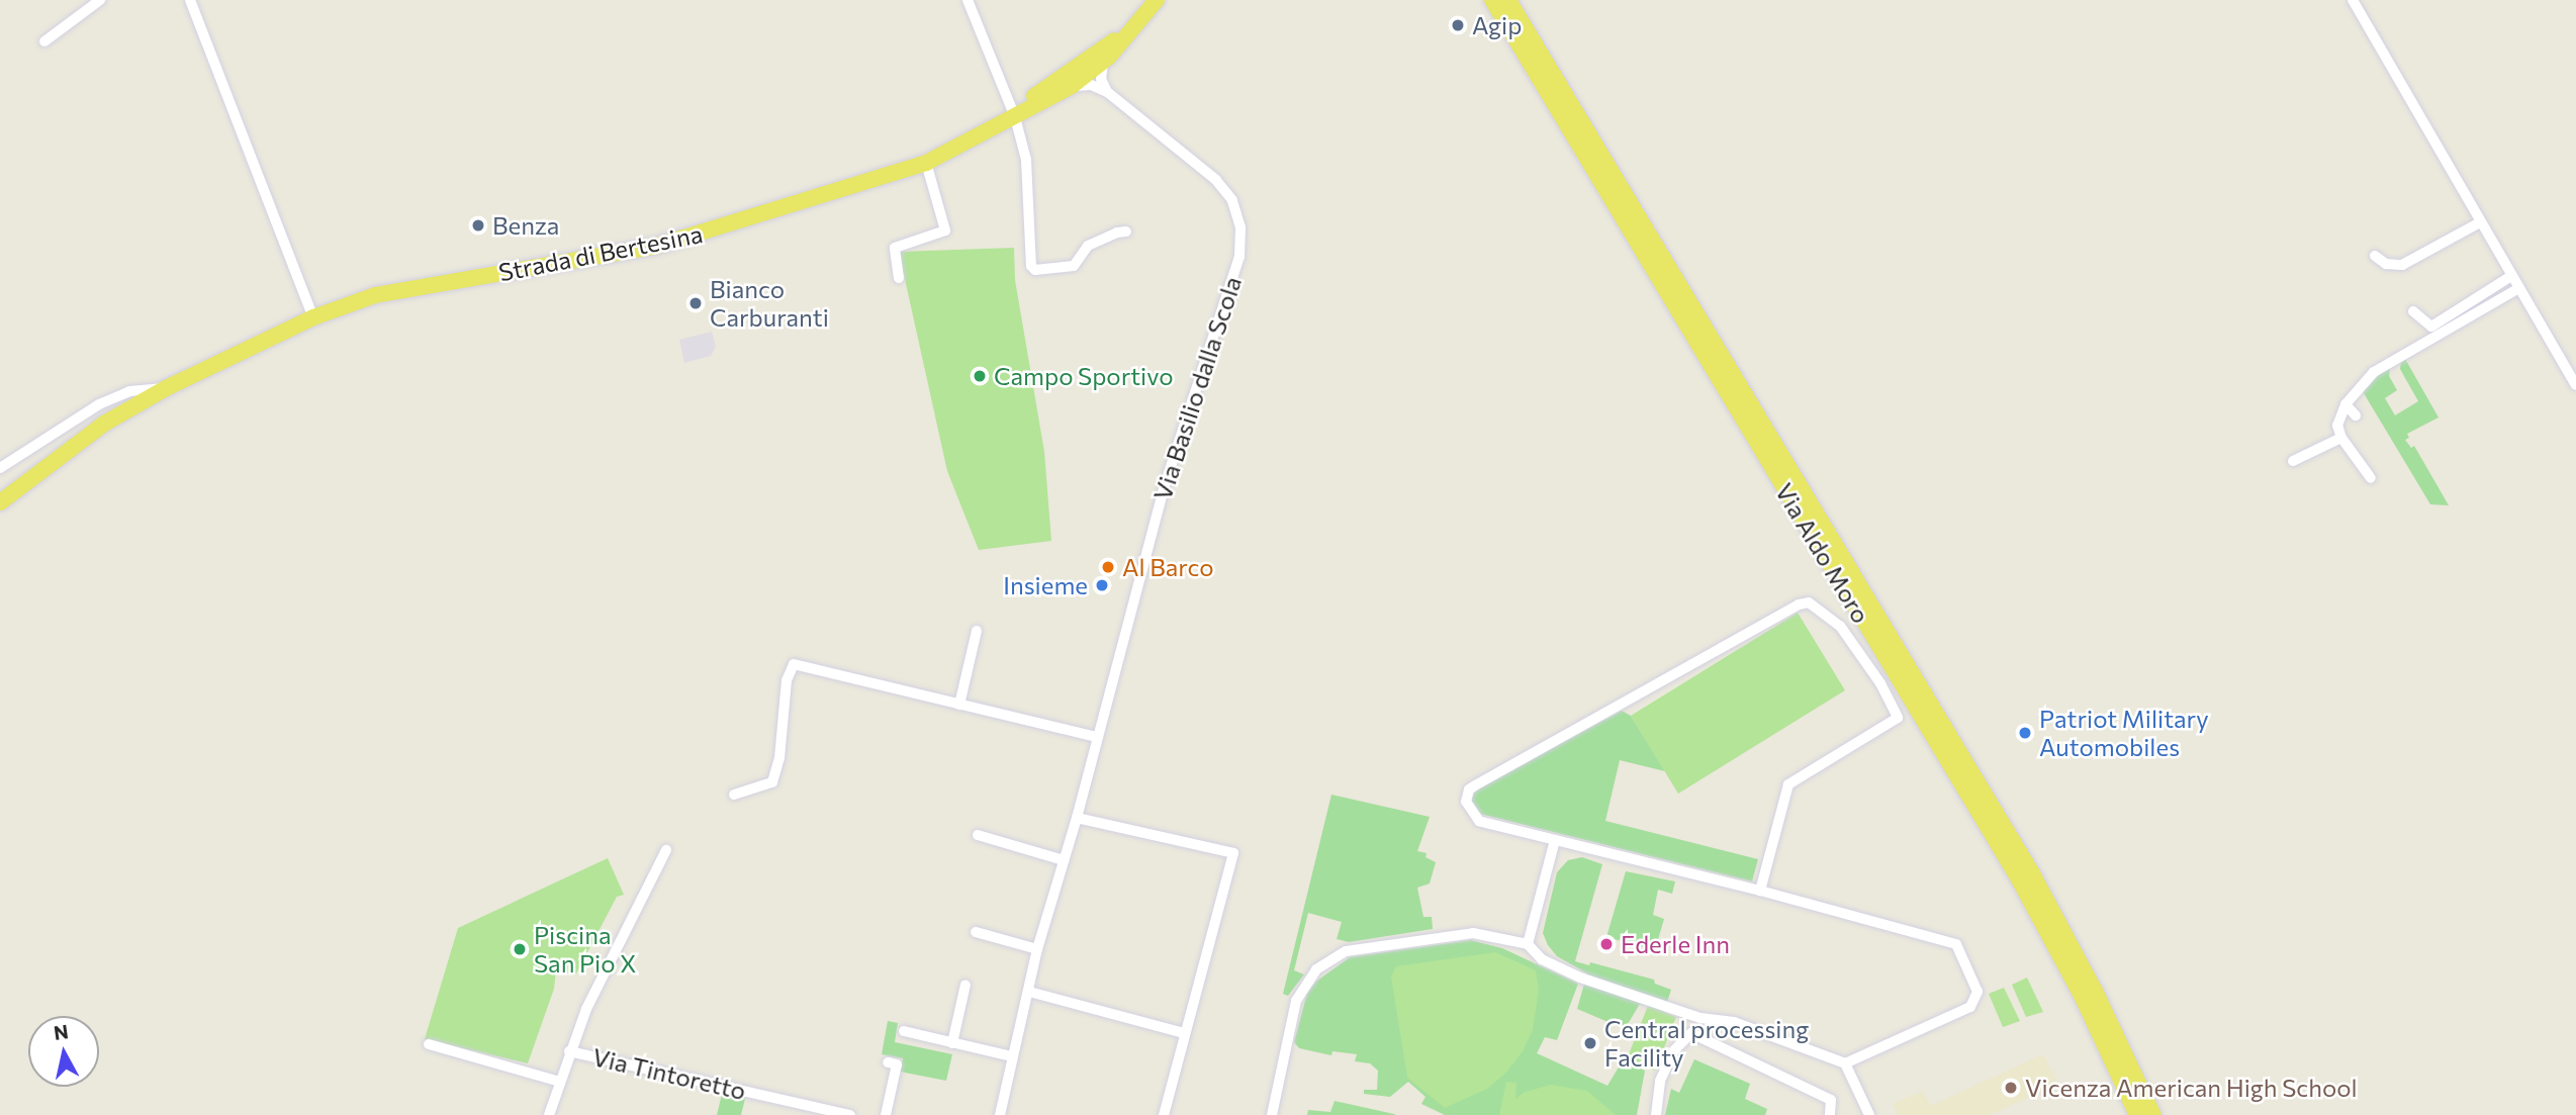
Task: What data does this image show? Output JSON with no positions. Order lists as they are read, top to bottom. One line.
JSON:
{"streets":{"main road":["Strada di Bertesina","Via Aldo Moro"],"street":["Via Basilio dalla Scola","Via Tintoretto"]},"crossings":[["Strada di Bertesina","Via Basilio dalla Scola"]],"places":["Agip","Benza","Bianco Carburanti","Campo Sportivo","Al Barco","Insieme","Patriot Military Automobiles","Ederle Inn","Piscina San Pio X","Central processing Facility","Vicenza American High School"],"north":"top"}
